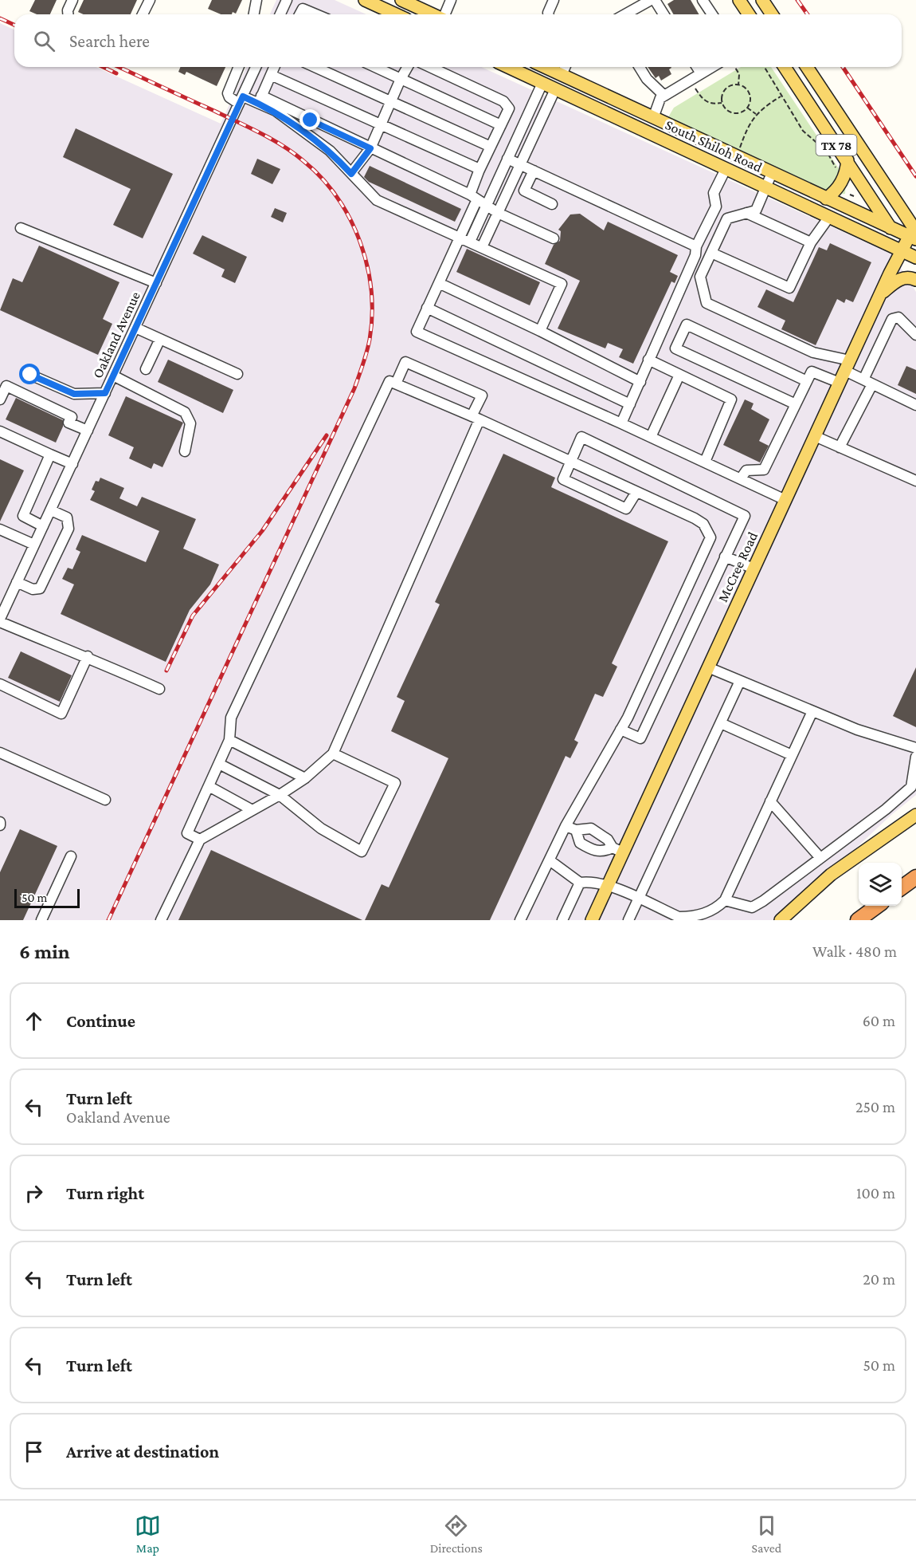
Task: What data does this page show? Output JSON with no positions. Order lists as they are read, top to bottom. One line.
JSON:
{"streets":{"main road":["TX 78","South Shiloh Road","McCree Road"],"street":["Oakland Avenue"]},"crossings":[["TX 78","South Shiloh Road"],["TX 78","McCree Road"],["South Shiloh Road","McCree Road"]],"scale_bar":"50 m","page":{"search":"Search here","scale":"50 m","heading":["6 min","Walk · 480 m"],"list":[["Continue","60 m"],["Turn left","Oakland Avenue","250 m"],["Turn right","100 m"],["Turn left","20 m"],["Turn left","50 m"],"Arrive at destination"],"nav":["Map","Directions","Saved"]}}
